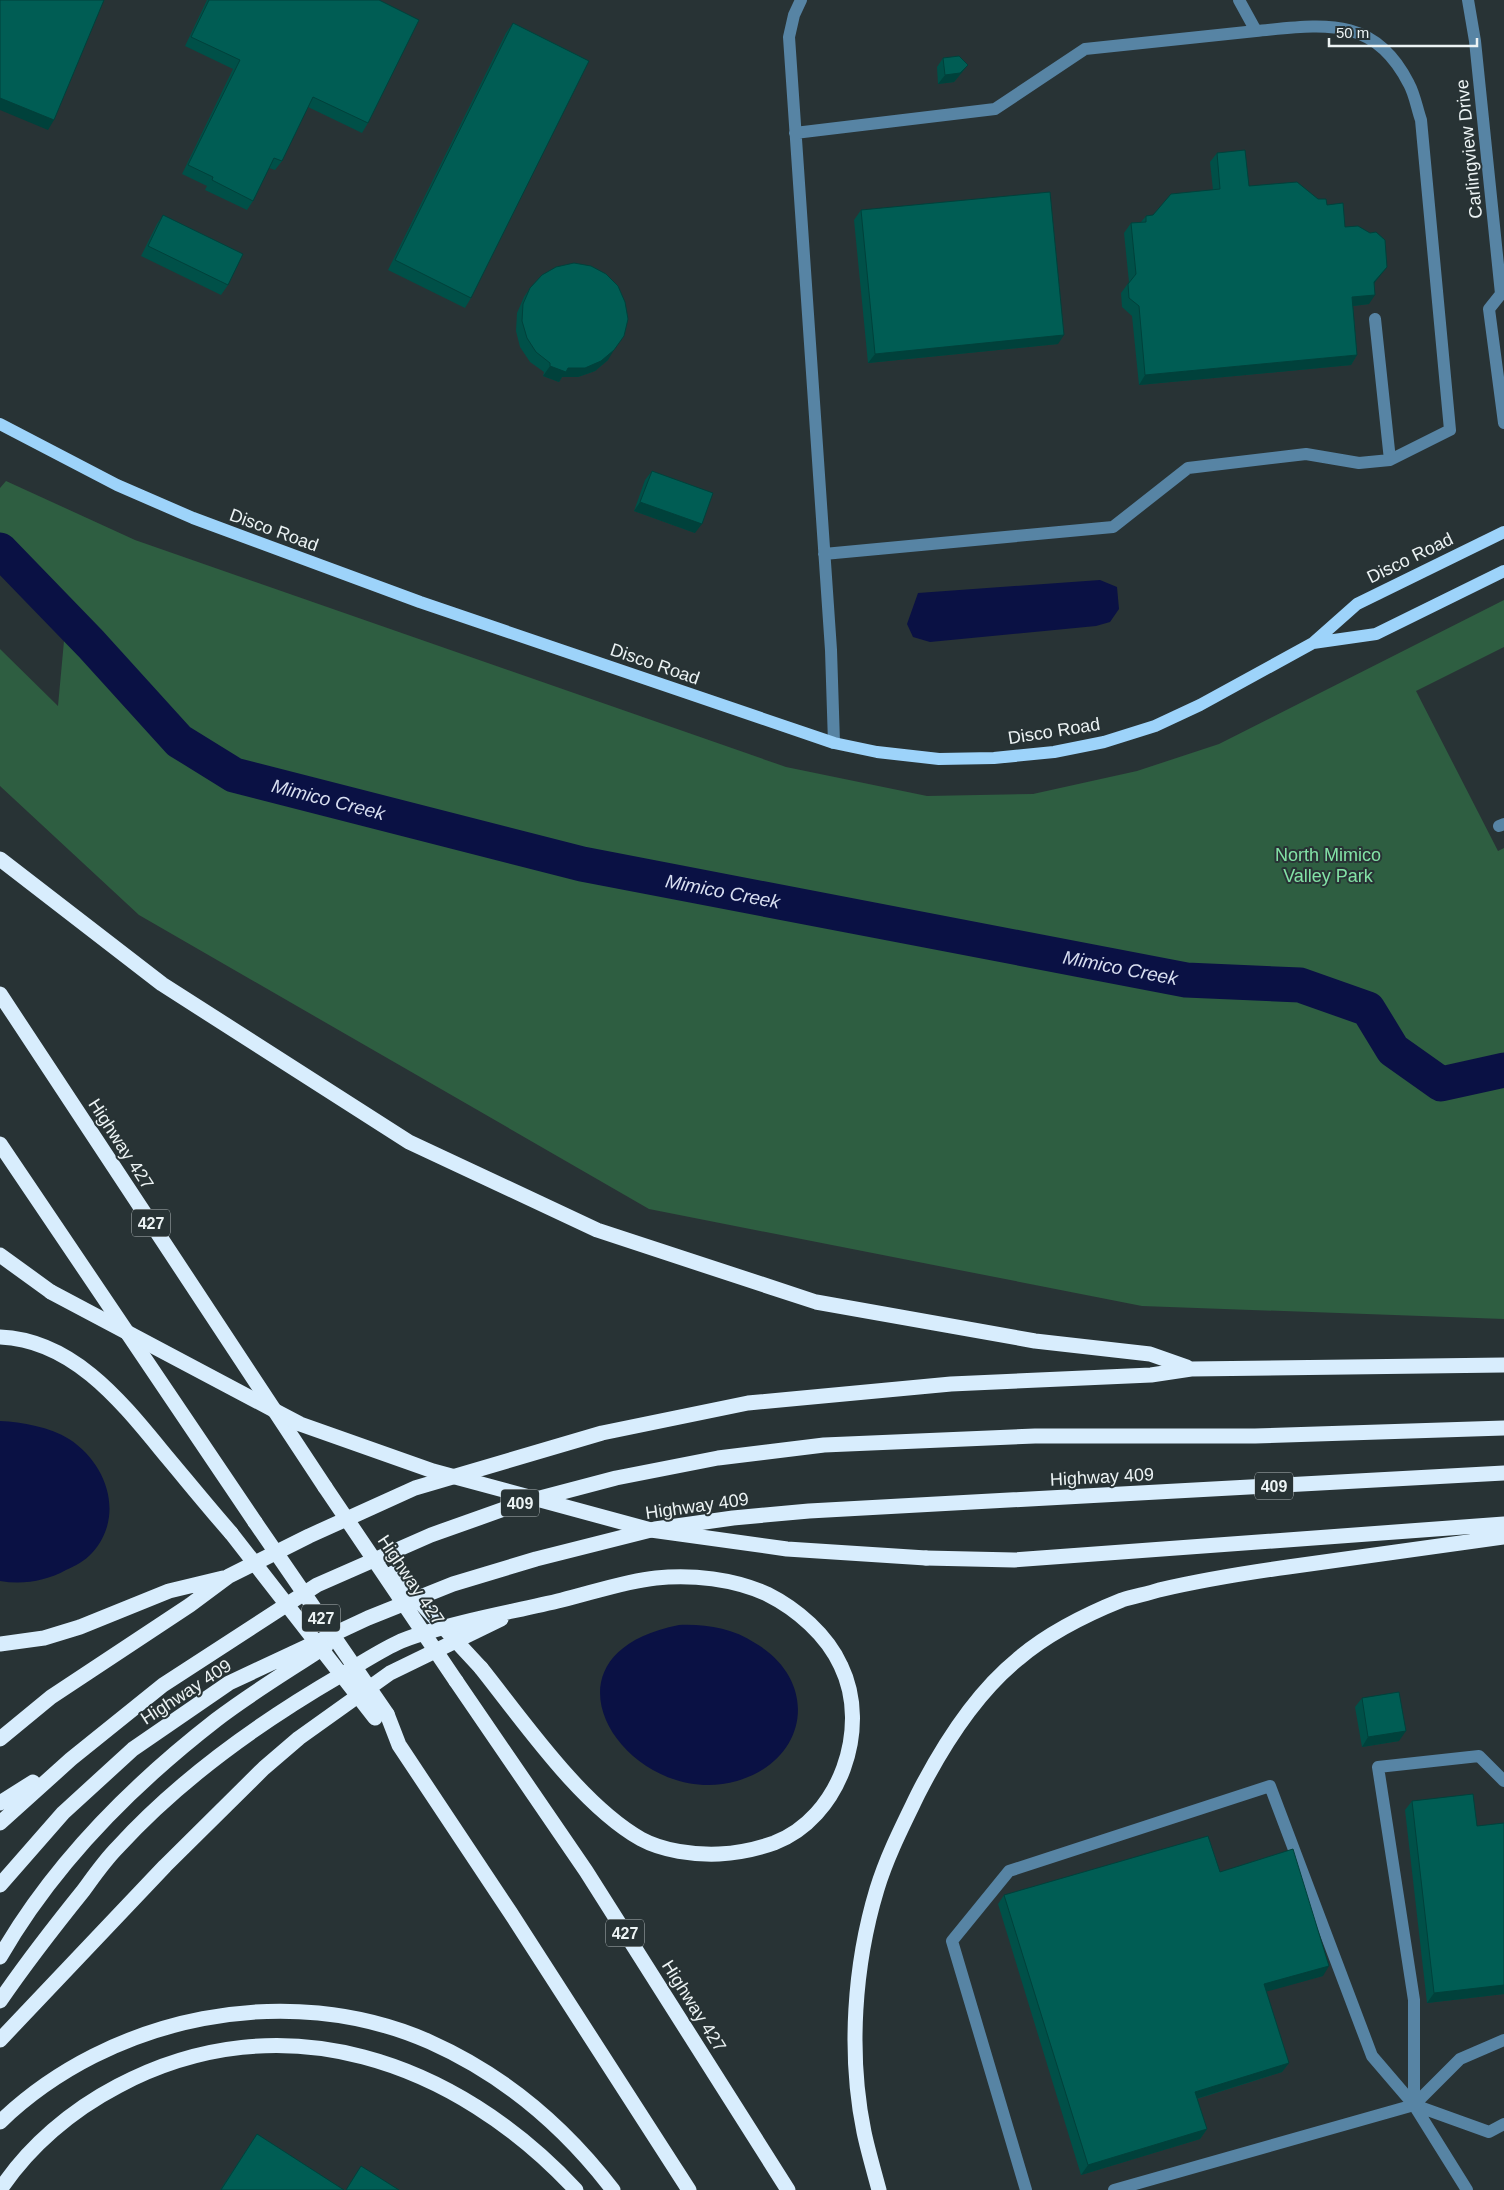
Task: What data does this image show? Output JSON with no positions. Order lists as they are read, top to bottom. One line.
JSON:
{"streets":{"highway":["Highway 427","427","Highway 409","409"],"main road":["Disco Road"],"street":["Carlingview Drive"]},"water":["Mimico Creek"],"parks":["North Mimico Valley Park"],"scale_bar":"50 m"}
